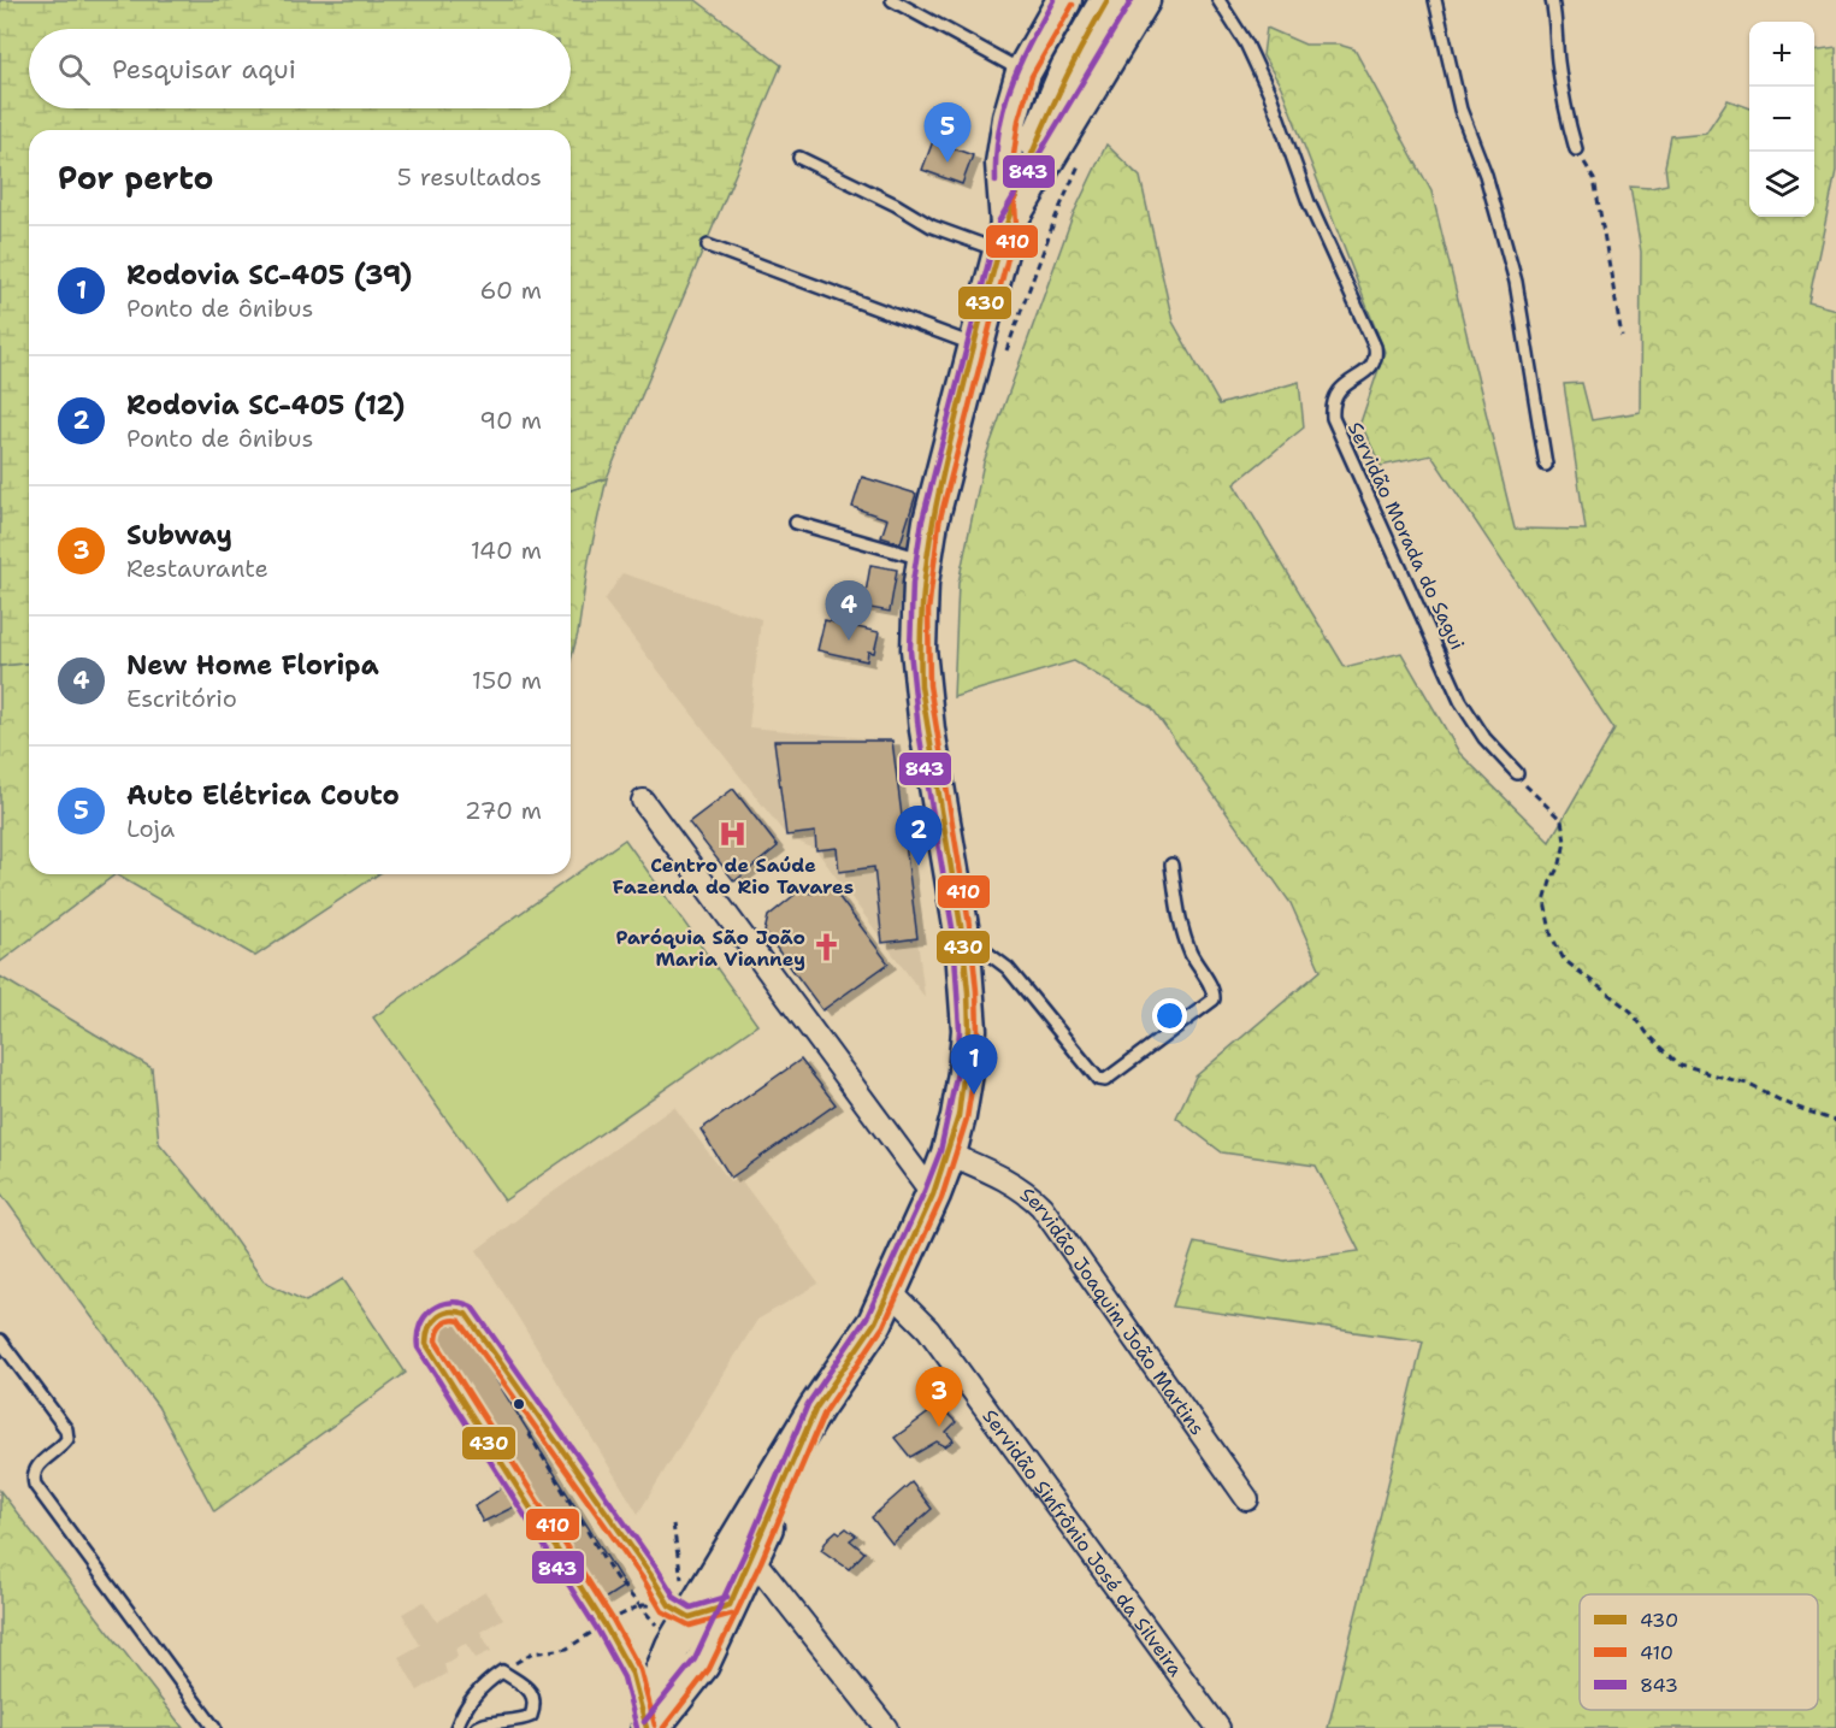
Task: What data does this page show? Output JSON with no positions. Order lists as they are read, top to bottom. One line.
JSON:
{"streets":{"street":["Servidão Joaquim João Martins","Servidão Sinfrônio José da Silveira"],"lane":["Servidão Morada do Sagui"]},"places":{"hospital":["Centro de Saúde Fazenda do Rio Tavares"],"church":["Paróquia São João Maria Vianney"]},"lines":["transit line 430","transit line 843","transit line 410"],"legend":["430","410","843"],"page":{"map_buttons":["+","−"],"search":"Pesquisar aqui","pins":["5","4","2","1","3"],"heading":["Por perto","5 resultados"],"list":[{"mark":"1","name":"Rodovia SC-405 (39)","note":"Ponto de ônibus","value":"60 m"},{"mark":"2","name":"Rodovia SC-405 (12)","note":"Ponto de ônibus","value":"90 m"},{"mark":"3","name":"Subway","note":"Restaurante","value":"140 m"},{"mark":"4","name":"New Home Floripa","note":"Escritório","value":"150 m"},{"mark":"5","name":"Auto Elétrica Couto","note":"Loja","value":"270 m"}]}}
